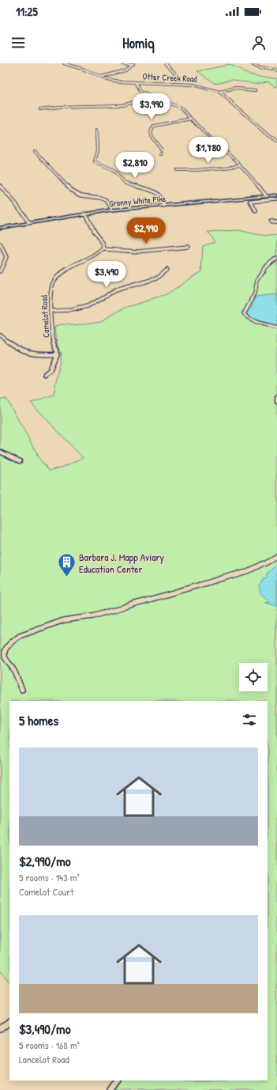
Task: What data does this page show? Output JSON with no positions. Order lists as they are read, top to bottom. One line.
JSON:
{"streets":{"main road":["Granny White Pike"],"street":["Otter Creek Road","Camelot Road"]},"places":{"building":["Barbara J. Mapp Aviary Education Center"]},"page":{"status":"11:25","header":"Homiq","price":["$3,990","$1,780","$2,810","$2,990","$3,490"],"heading":"5 homes","list":[{"name":"$2,990/mo","note":"5 rooms · 143 m² · Camelot Court"},{"name":"$3,490/mo","note":"5 rooms · 168 m² · Lancelot Road"}]}}
